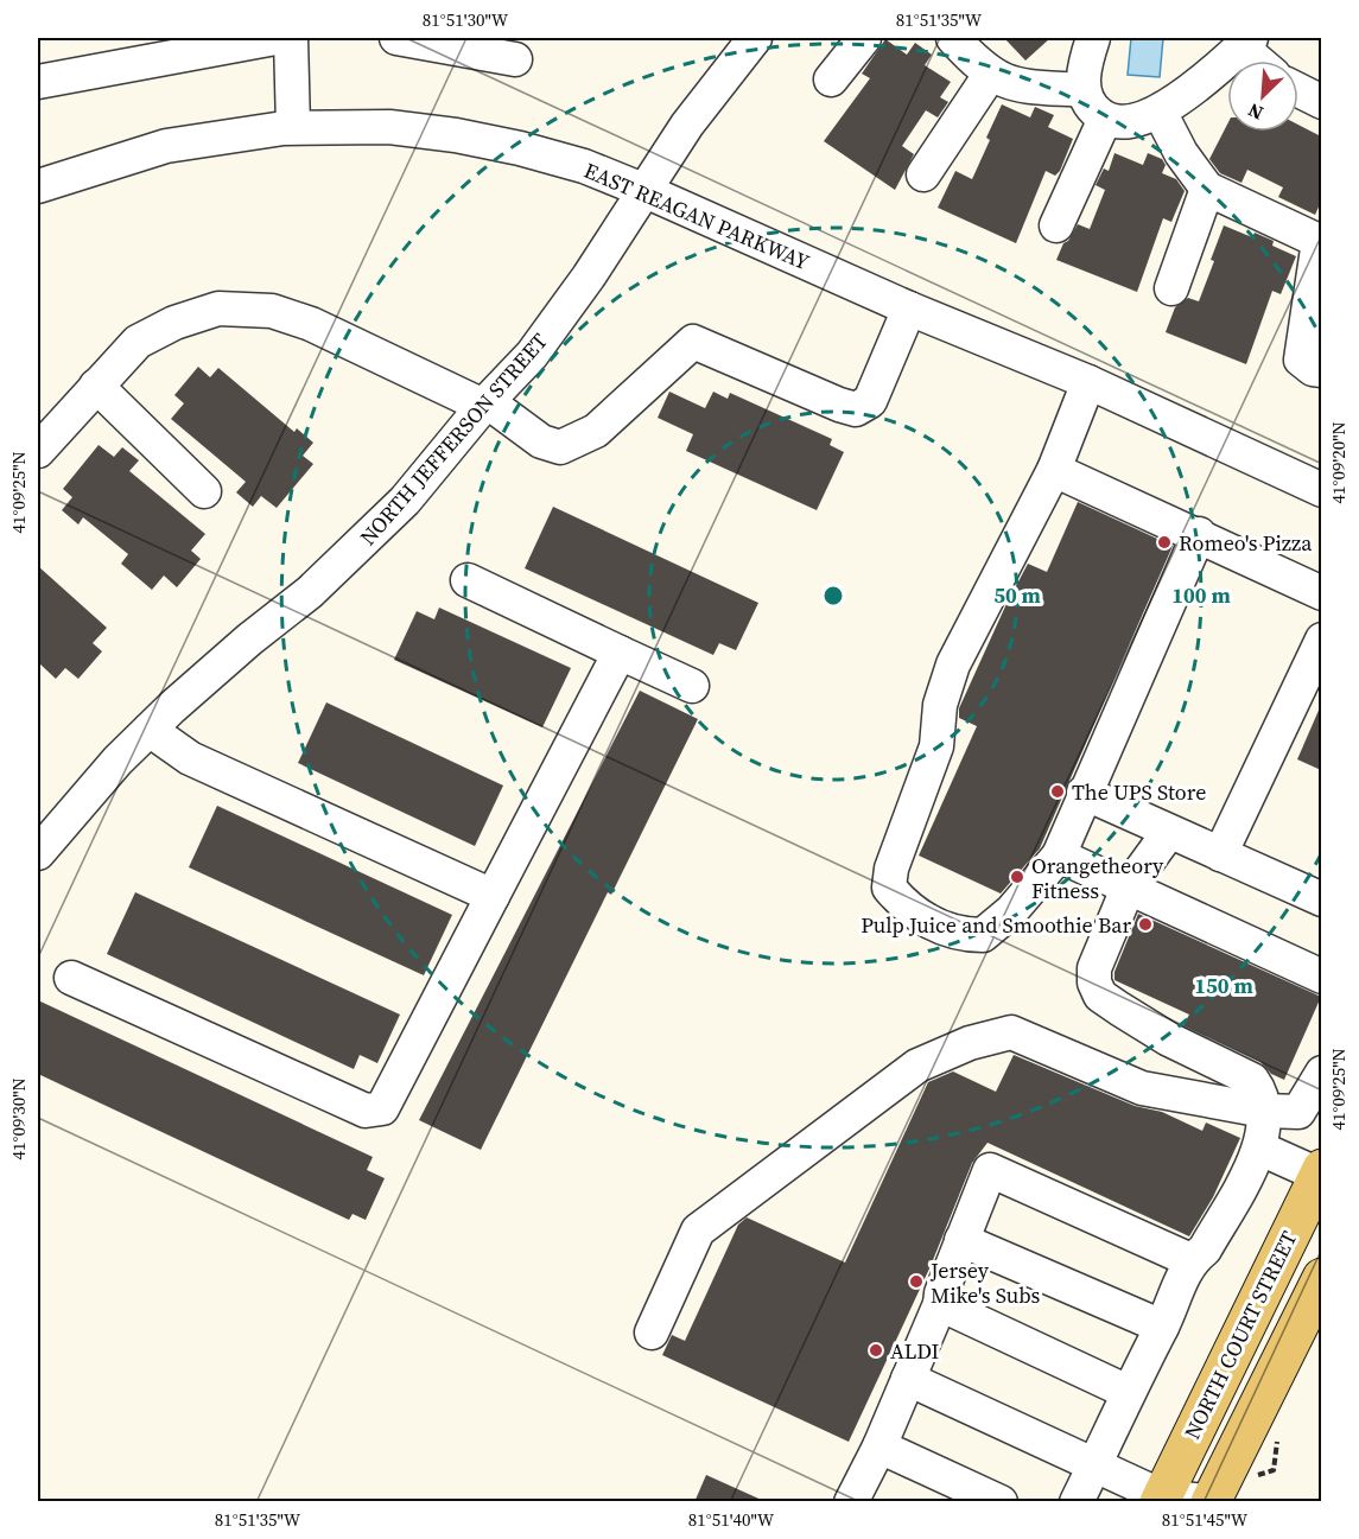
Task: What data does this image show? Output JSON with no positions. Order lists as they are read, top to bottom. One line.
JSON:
{"streets":{"main road":["NORTH COURT STREET"],"street":["EAST REAGAN PARKWAY","NORTH JEFFERSON STREET"]},"crossings":[["EAST REAGAN PARKWAY","NORTH JEFFERSON STREET"]],"places":["Romeo's Pizza","The UPS Store","Orangetheory Fitness","Pulp Juice and Smoothie Bar","Jersey Mike's Subs","ALDI"],"north":"bottom left","coordinates":["81°51'30\"W","81°51'35\"W","41°09'20\"N","41°09'25\"N","41°09'30\"N","81°51'40\"W","81°51'45\"W"],"rings":["50 m","100 m","150 m"]}
